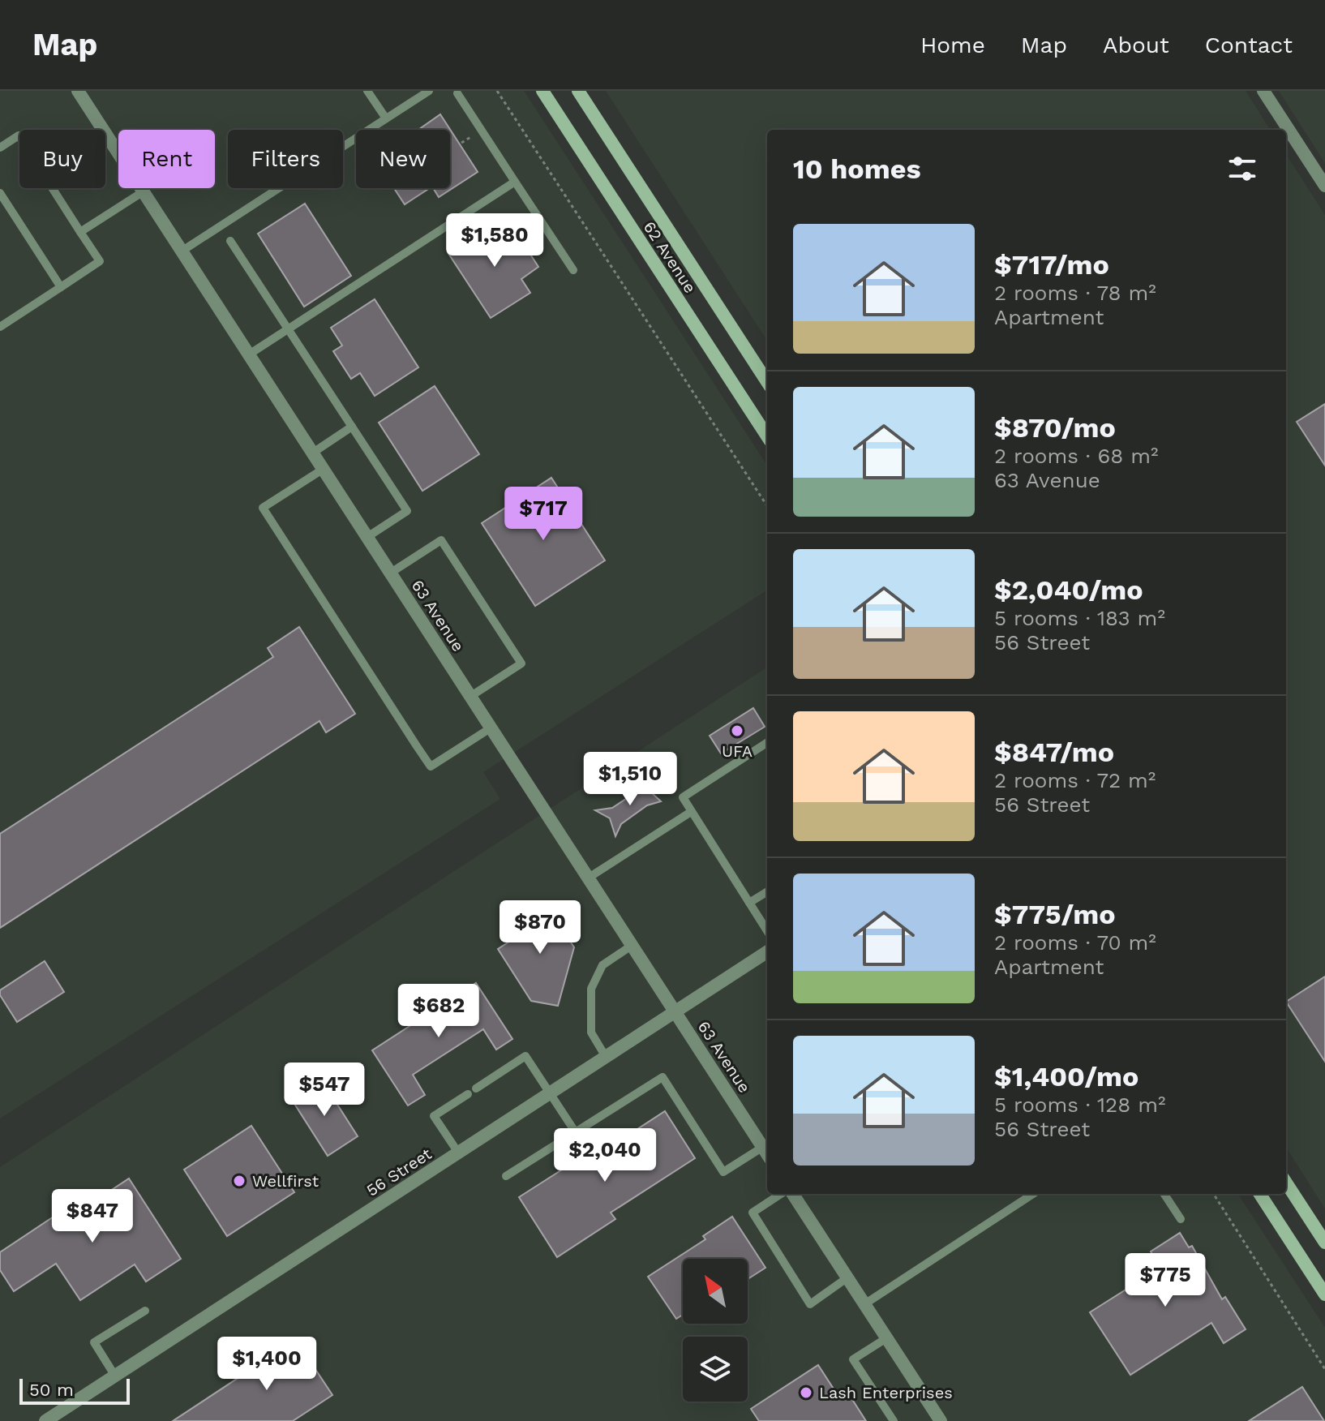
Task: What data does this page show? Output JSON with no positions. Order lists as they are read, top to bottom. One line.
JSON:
{"streets":{"main road":["62 Avenue"],"street":["63 Avenue","56 Street"]},"crossings":[["63 Avenue","56 Street"]],"places":["UFA","Wellfirst","Lash Enterprises"],"scale_bar":"50 m","north":"top left","page":{"header":"Map","nav":["Home","Map","About","Contact"],"chip":["Buy","Rent","Filters","New"],"heading":"10 homes","list":[{"name":"$717/mo","note":"2 rooms · 78 m² · Apartment"},{"name":"$870/mo","note":"2 rooms · 68 m² · 63 Avenue"},{"name":"$2,040/mo","note":"5 rooms · 183 m² · 56 Street"},{"name":"$847/mo","note":"2 rooms · 72 m² · 56 Street"},{"name":"$775/mo","note":"2 rooms · 70 m² · Apartment"},{"name":"$1,400/mo","note":"5 rooms · 128 m² · 56 Street"}],"price":["$1,580","$717","$1,510","$870","$682","$547","$2,040","$847","$775","$1,400"],"scale":"50 m"}}
